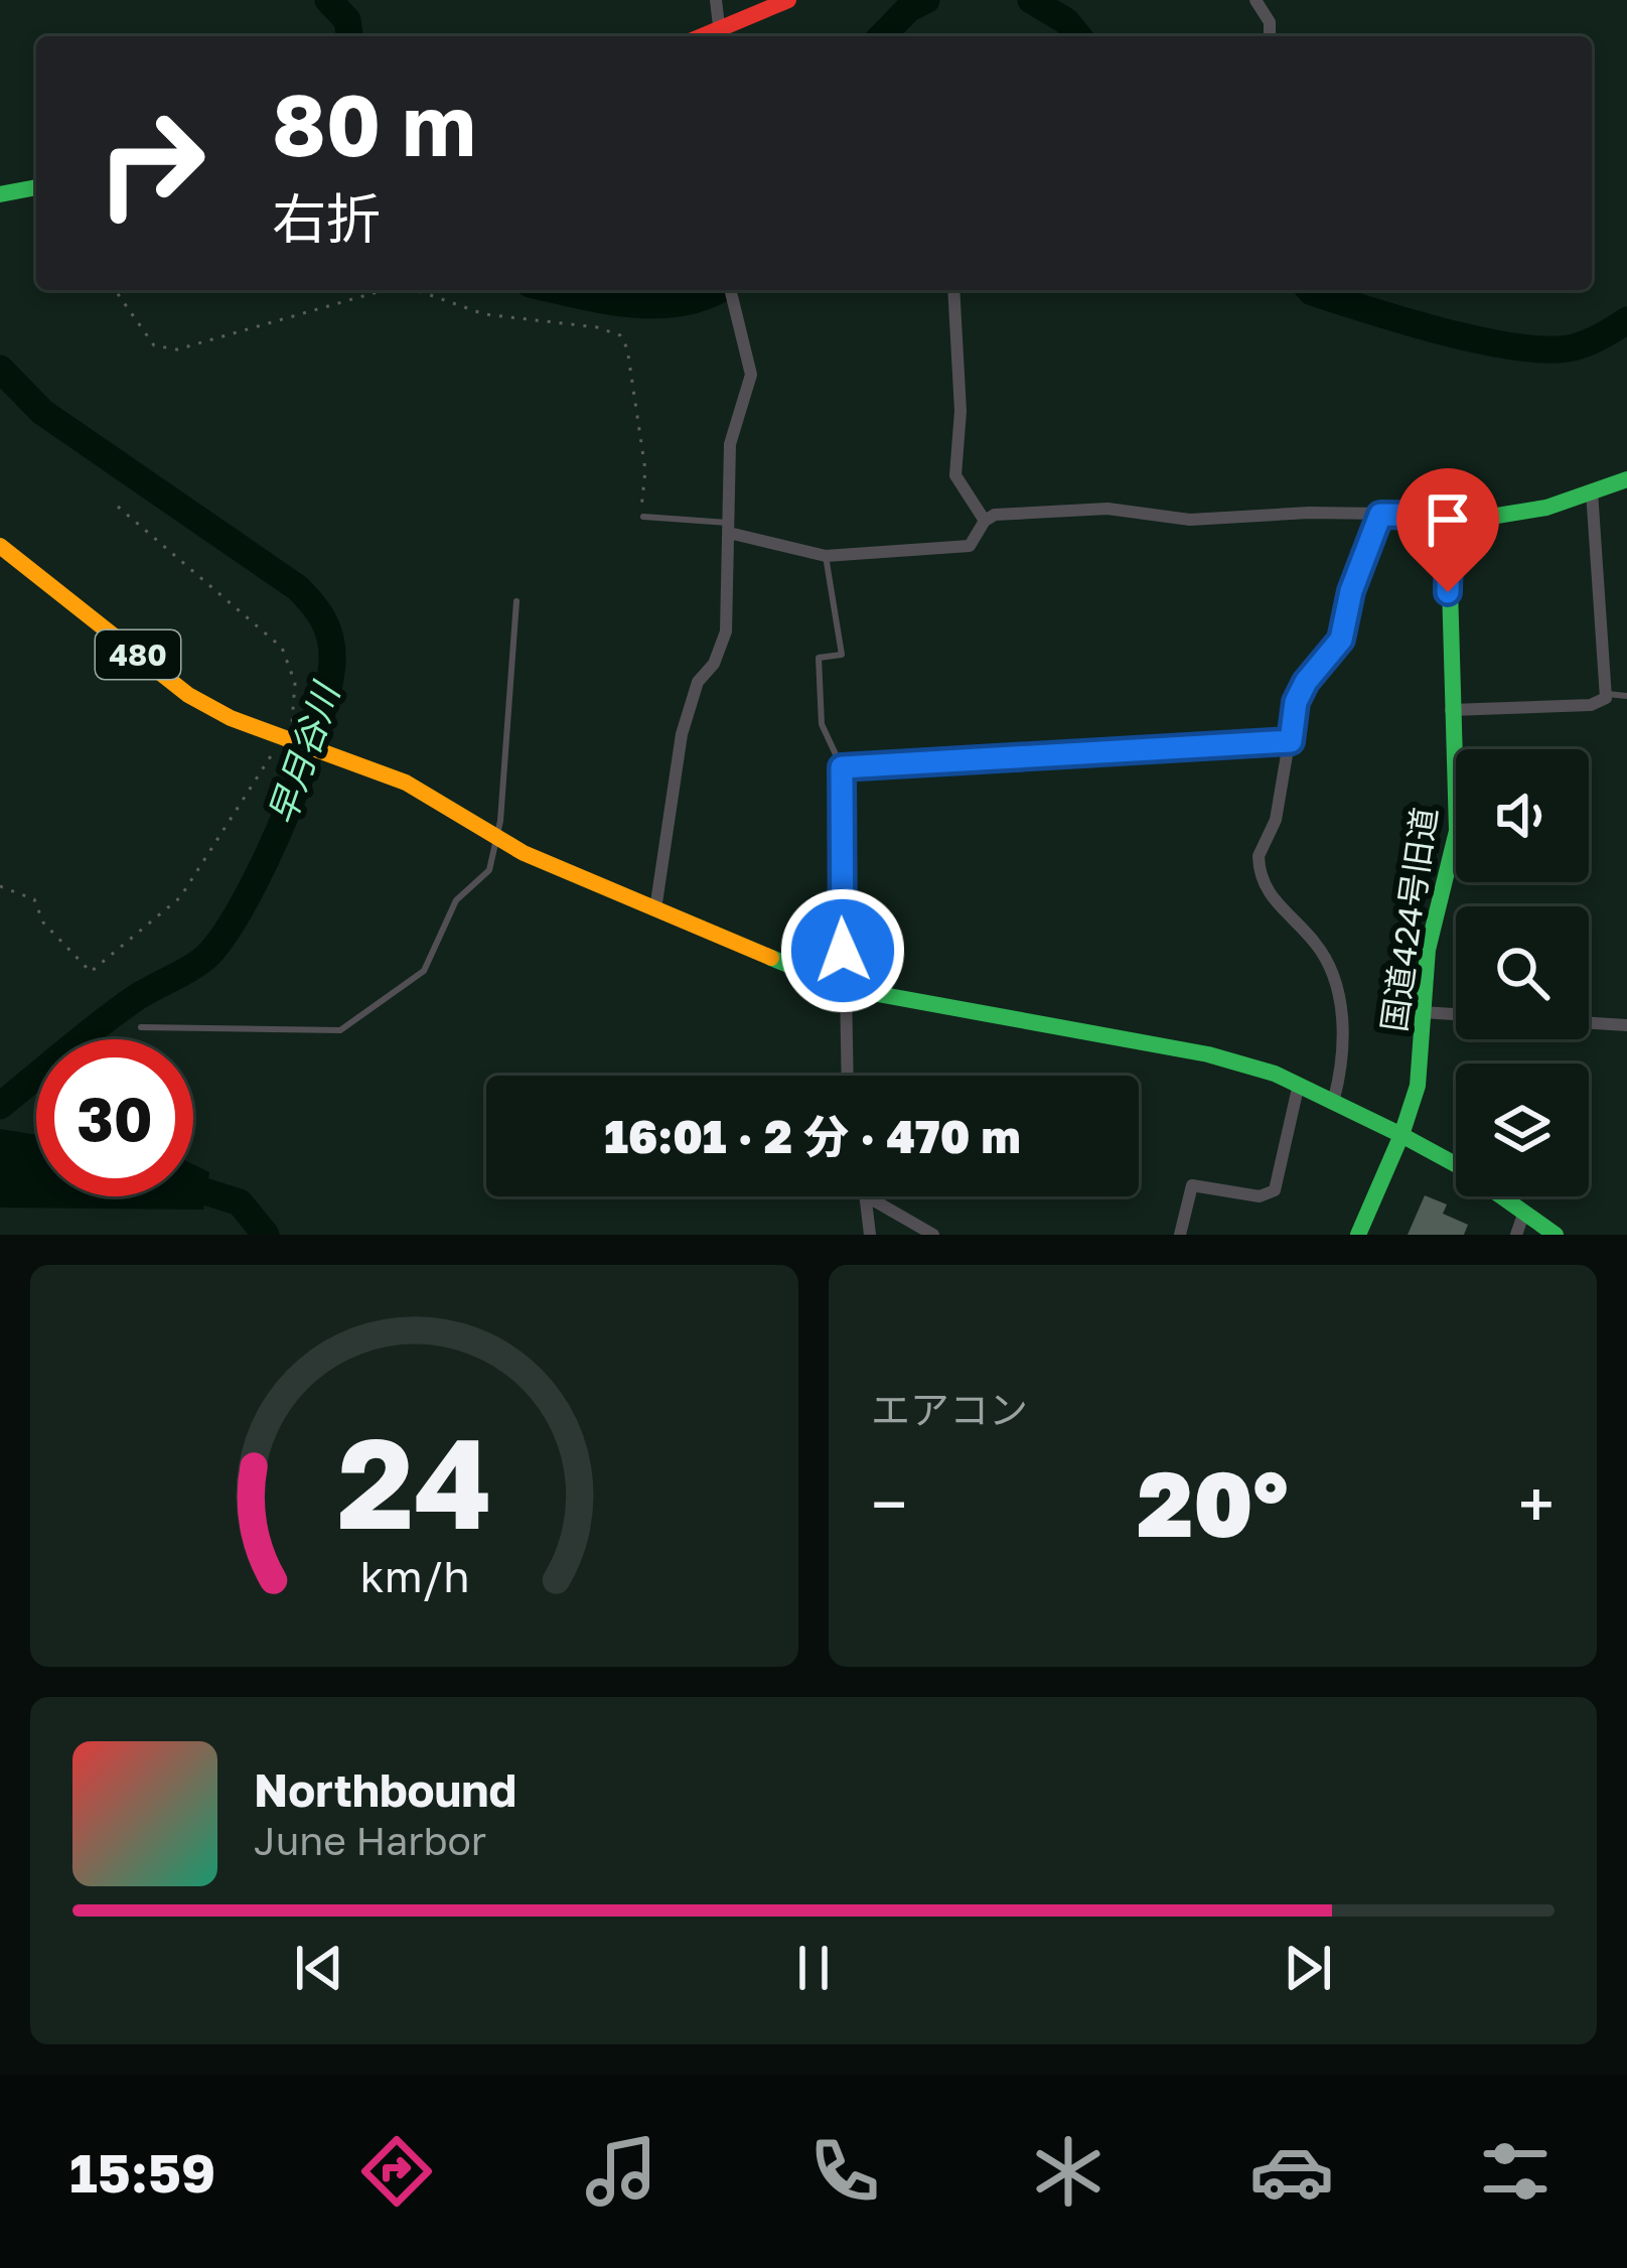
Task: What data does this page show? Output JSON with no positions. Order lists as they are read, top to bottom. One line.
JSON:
{"streets":{"main road":["480","国道424号旧道"]},"crossings":[["480","国道424号旧道"]],"water":["早月谷川"],"page":{"turn":["80 m","右折"],"limit":"30","trip":"16:01 · 2 分 · 470 m","tile":"エアコン","heat":["−","20°","+"],"song":["Northbound","June Harbor"],"tabs":"15:59","gauge":["24","km/h"]}}
